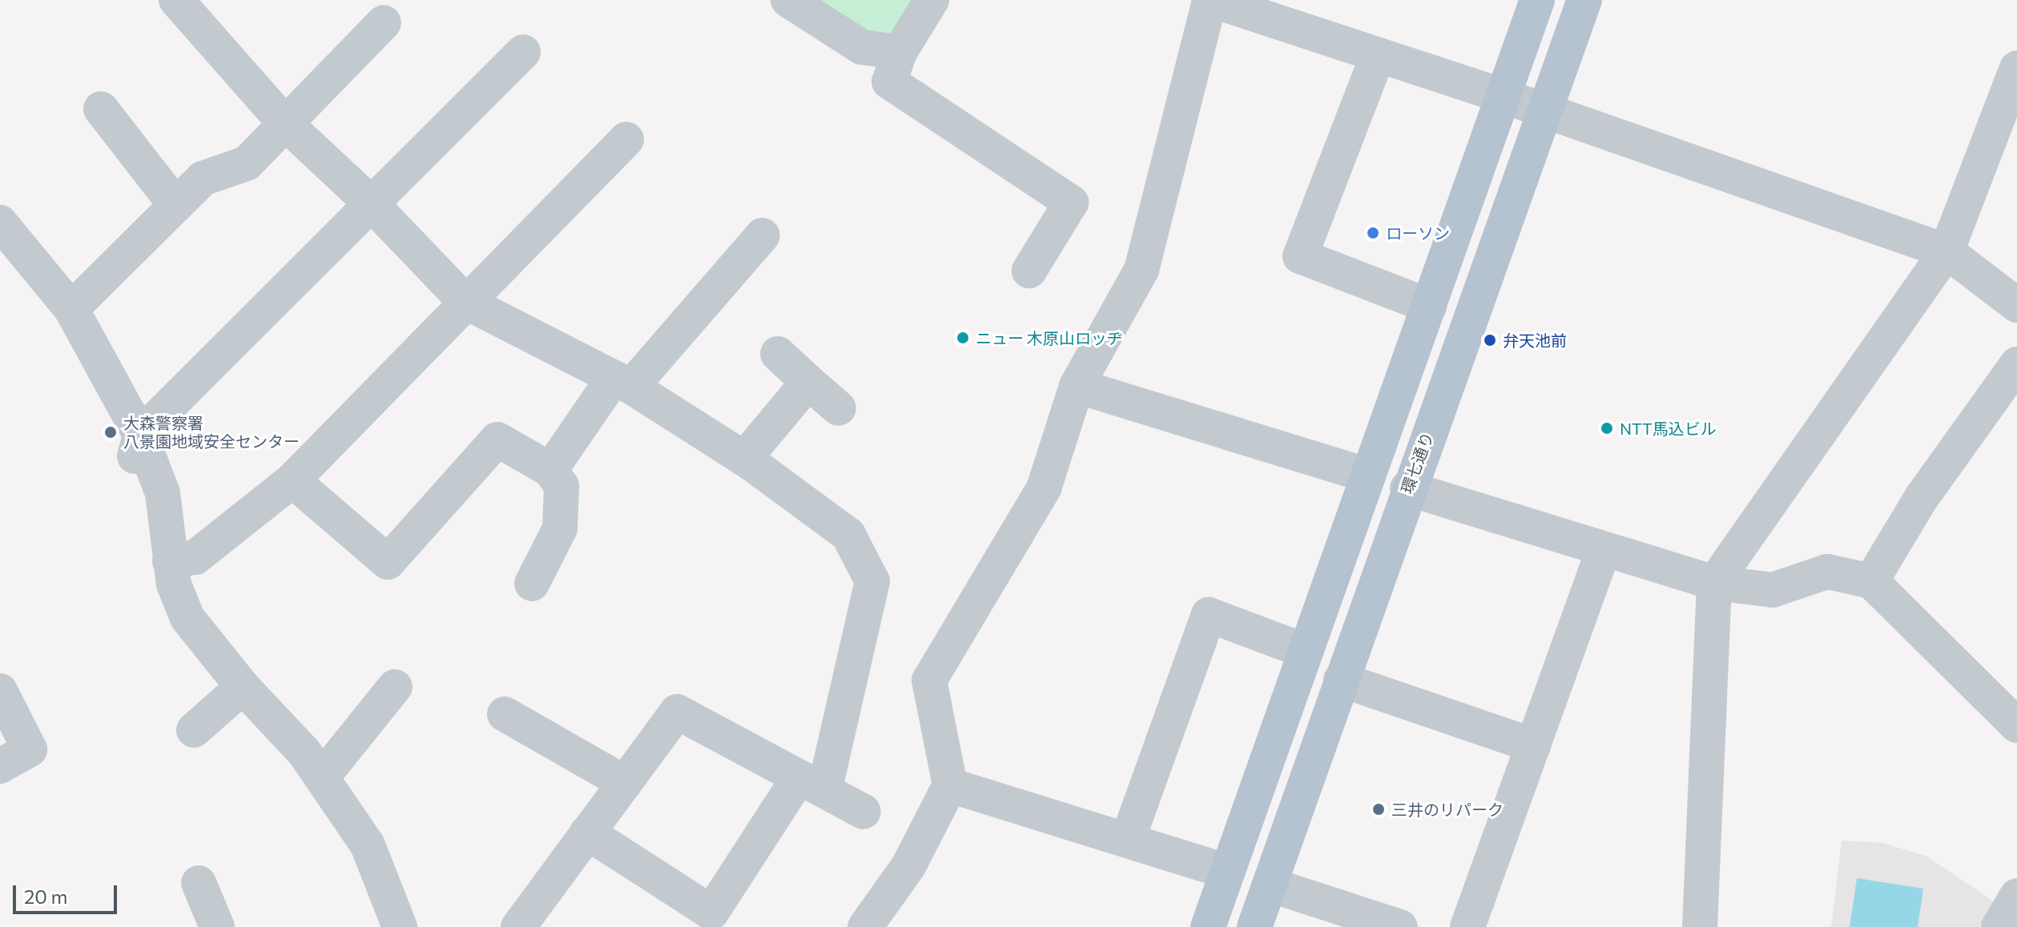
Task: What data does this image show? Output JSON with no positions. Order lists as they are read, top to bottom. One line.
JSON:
{"streets":{"main road":["環七通り"]},"places":["ローソン","ニュー 木原山ロッヂ","弁天池前","NTT馬込ビル","大森警察署 八景園地域安全センター","三井のリパーク"],"scale_bar":"20 m"}
